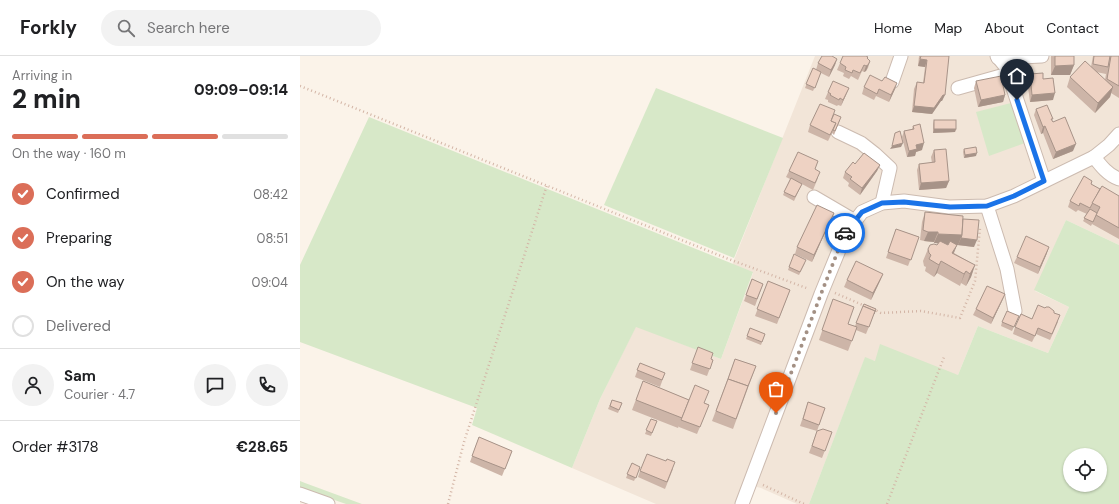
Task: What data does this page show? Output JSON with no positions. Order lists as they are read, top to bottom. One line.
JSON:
{"page":{"header":"Forkly","search":"Search here","nav":["Home","Map","About","Contact"],"heading":["2 min","Arriving in","09:09–09:14"],"panel":["Sam","Courier · 4.7","Order #3178","€28.65"],"bar":"On the way · 160 m","list":[["Confirmed","08:42"],["Preparing","08:51"],["On the way","09:04"],"Delivered"]}}
